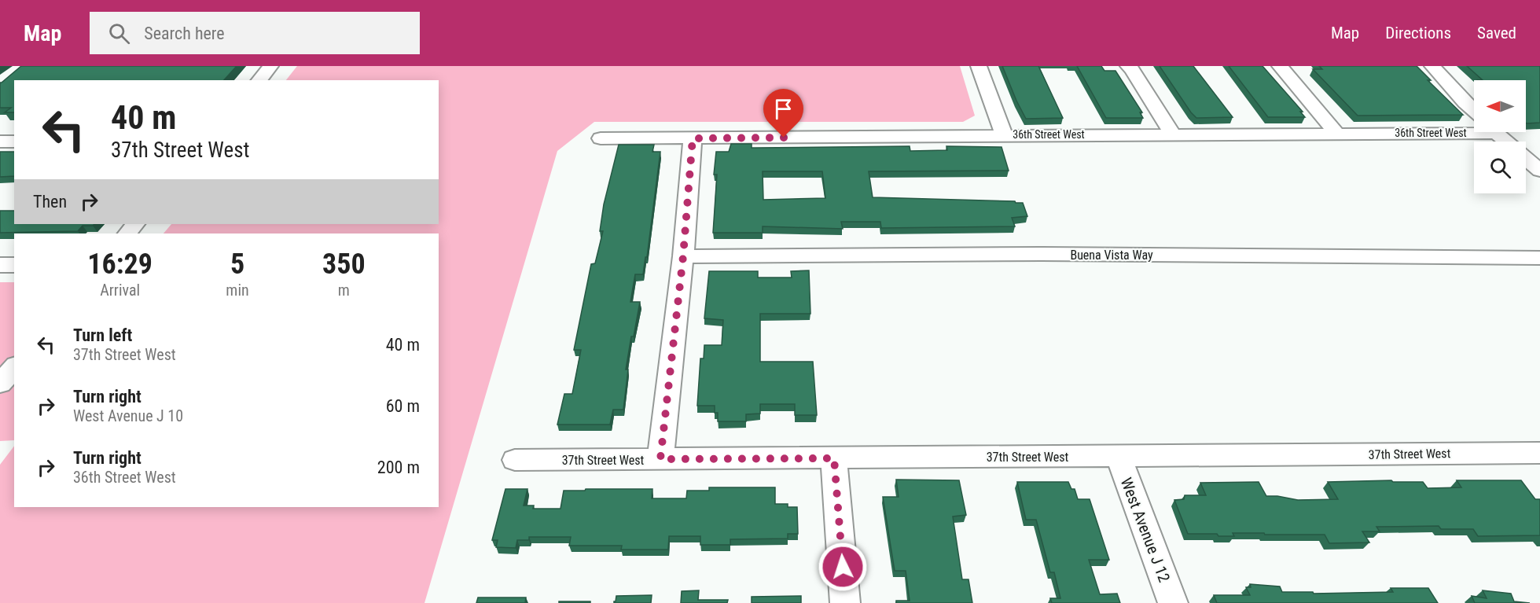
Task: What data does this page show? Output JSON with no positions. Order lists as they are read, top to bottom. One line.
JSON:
{"streets":{"street":["36th Street West","Buena Vista Way","37th Street West","West Avenue J 12"]},"crossings":[["37th Street West","West Avenue J 12"]],"north":"left","page":{"header":"Map","search":"Search here","nav":["Map","Directions","Saved"],"turn":["40 m","37th Street West"],"then":"Then","eta":["16:29","Arrival","5","min","350","m"],"list":[{"name":"Turn left","note":"37th Street West","value":"40 m"},{"name":"Turn right","note":"West Avenue J 10","value":"60 m"},{"name":"Turn right","note":"36th Street West","value":"200 m"}]}}
